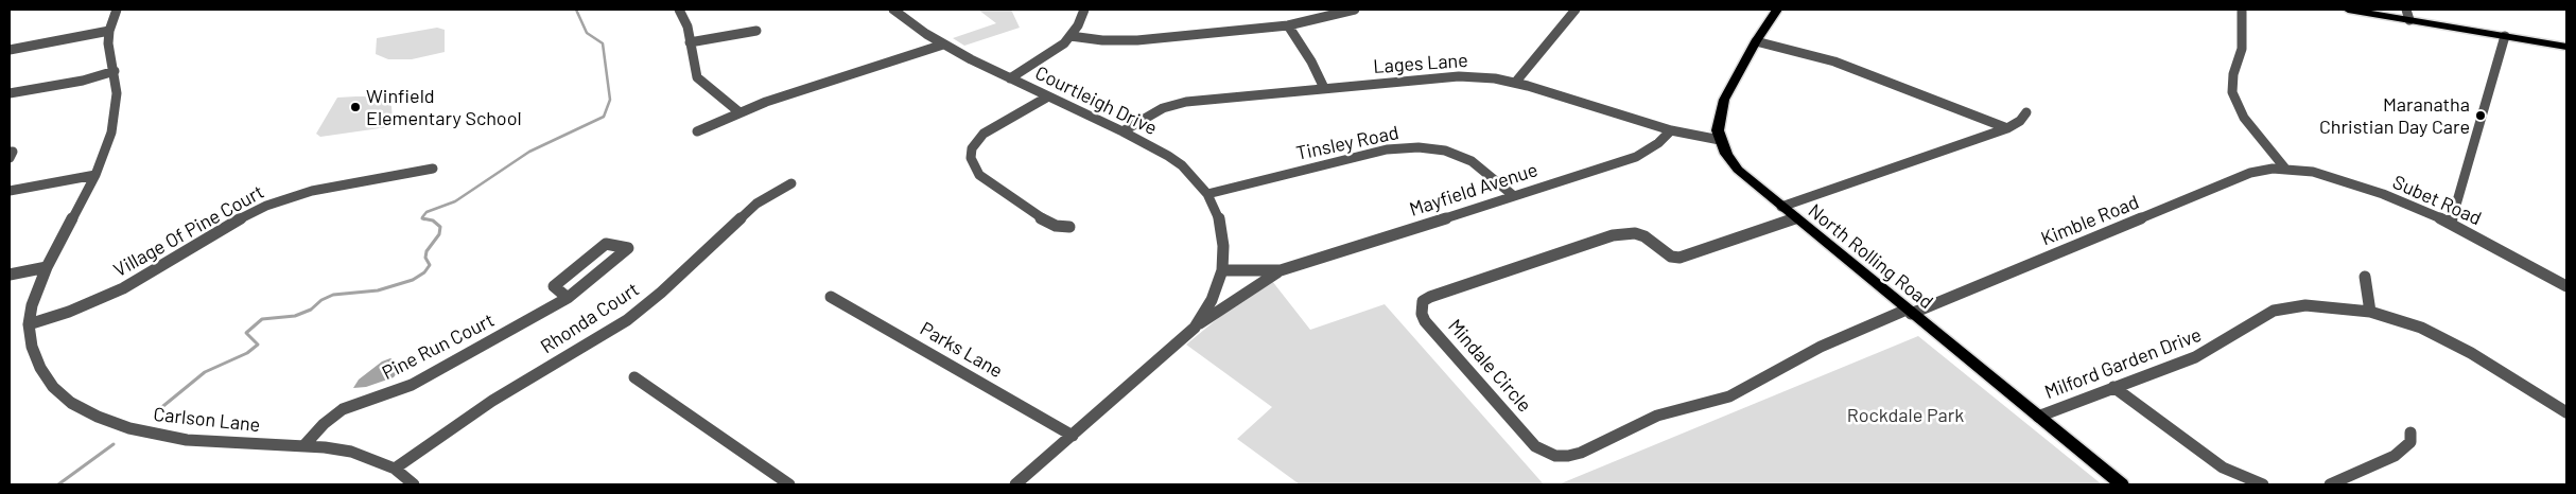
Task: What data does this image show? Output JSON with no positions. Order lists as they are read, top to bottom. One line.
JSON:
{"streets":{"main road":["North Rolling Road"],"street":["Lages Lane","Courtleigh Drive","Tinsley Road","Mayfield Avenue","Subet Road","Kimble Road","Village Of Pine Court","Rhonda Court","Pine Run Court","Parks Lane","Milford Garden Drive","Mindale Circle","Carlson Lane"]},"crossings":[["Lages Lane","Courtleigh Drive"],["Lages Lane","Mayfield Avenue"],["Lages Lane","North Rolling Road"],["Courtleigh Drive","Tinsley Road"],["Courtleigh Drive","Mayfield Avenue"],["Tinsley Road","Mayfield Avenue"],["Mayfield Avenue","Parks Lane"],["Subet Road","Kimble Road"],["Kimble Road","North Rolling Road"],["Kimble Road","Mindale Circle"],["Village Of Pine Court","Carlson Lane"],["North Rolling Road","Milford Garden Drive"],["North Rolling Road","Mindale Circle"],["Rhonda Court","Carlson Lane"],["Pine Run Court","Carlson Lane"]],"parks":["Rockdale Park"],"places":["Winfield Elementary School","Maranatha Christian Day Care"]}
